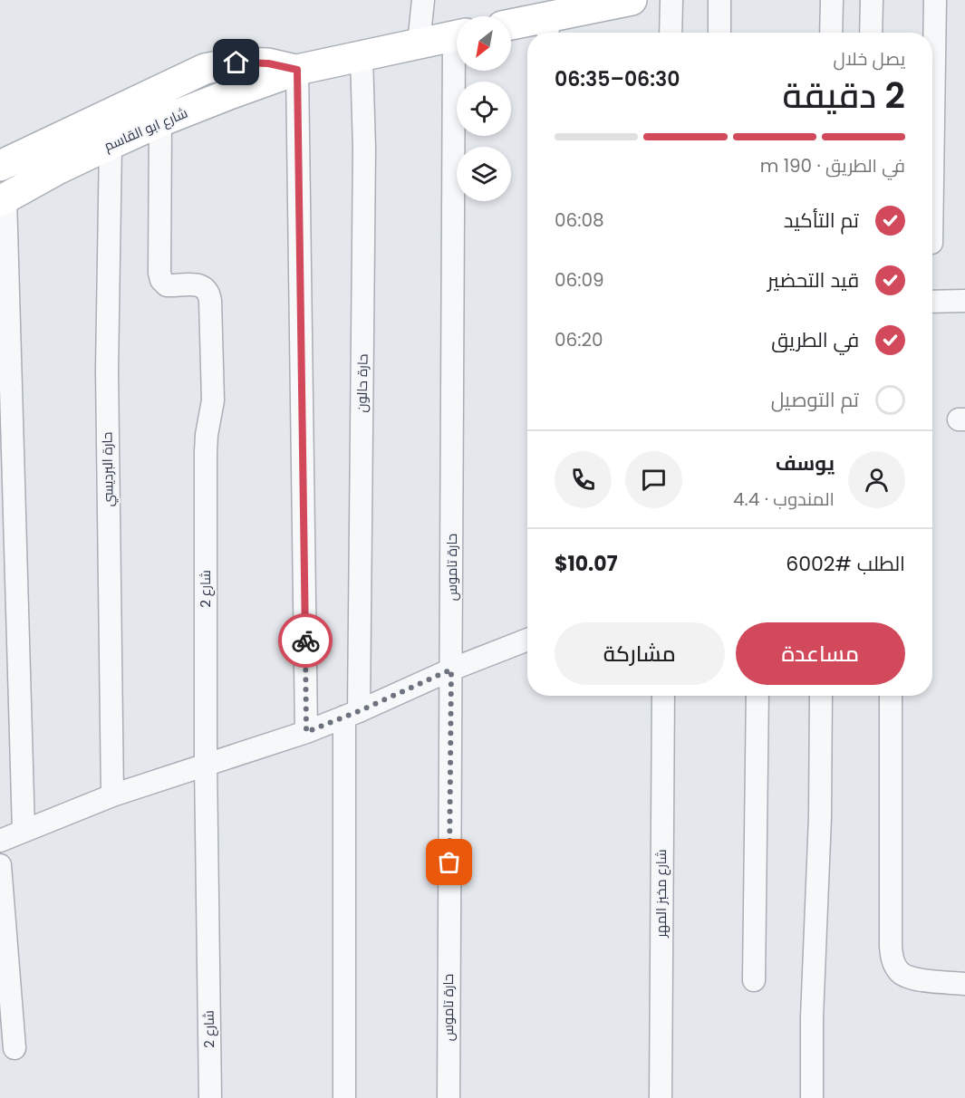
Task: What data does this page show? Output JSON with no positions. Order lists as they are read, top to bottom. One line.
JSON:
{"streets":{"street":["شارع ابو القاسم","حارة حالون","حارة البرديسي","حارة تاموس","شارع 2","شارع مخبز المهر"]},"crossings":[["شارع ابو القاسم","حارة حالون"],["شارع ابو القاسم","حارة البرديسي"],["شارع ابو القاسم","شارع 2"]],"north":"bottom left","page":{"heading":["2 دقيقة","يصل خلال","06:30–06:35"],"panel":["يوسف","المندوب · 4.4","الطلب #6002","$10.07"],"bar":"في الطريق · 190 m","list":[["تم التأكيد","06:08"],["قيد التحضير","06:09"],["في الطريق","06:20"],"تم التوصيل"],"buttons":["مساعدة","مشاركة"]}}
